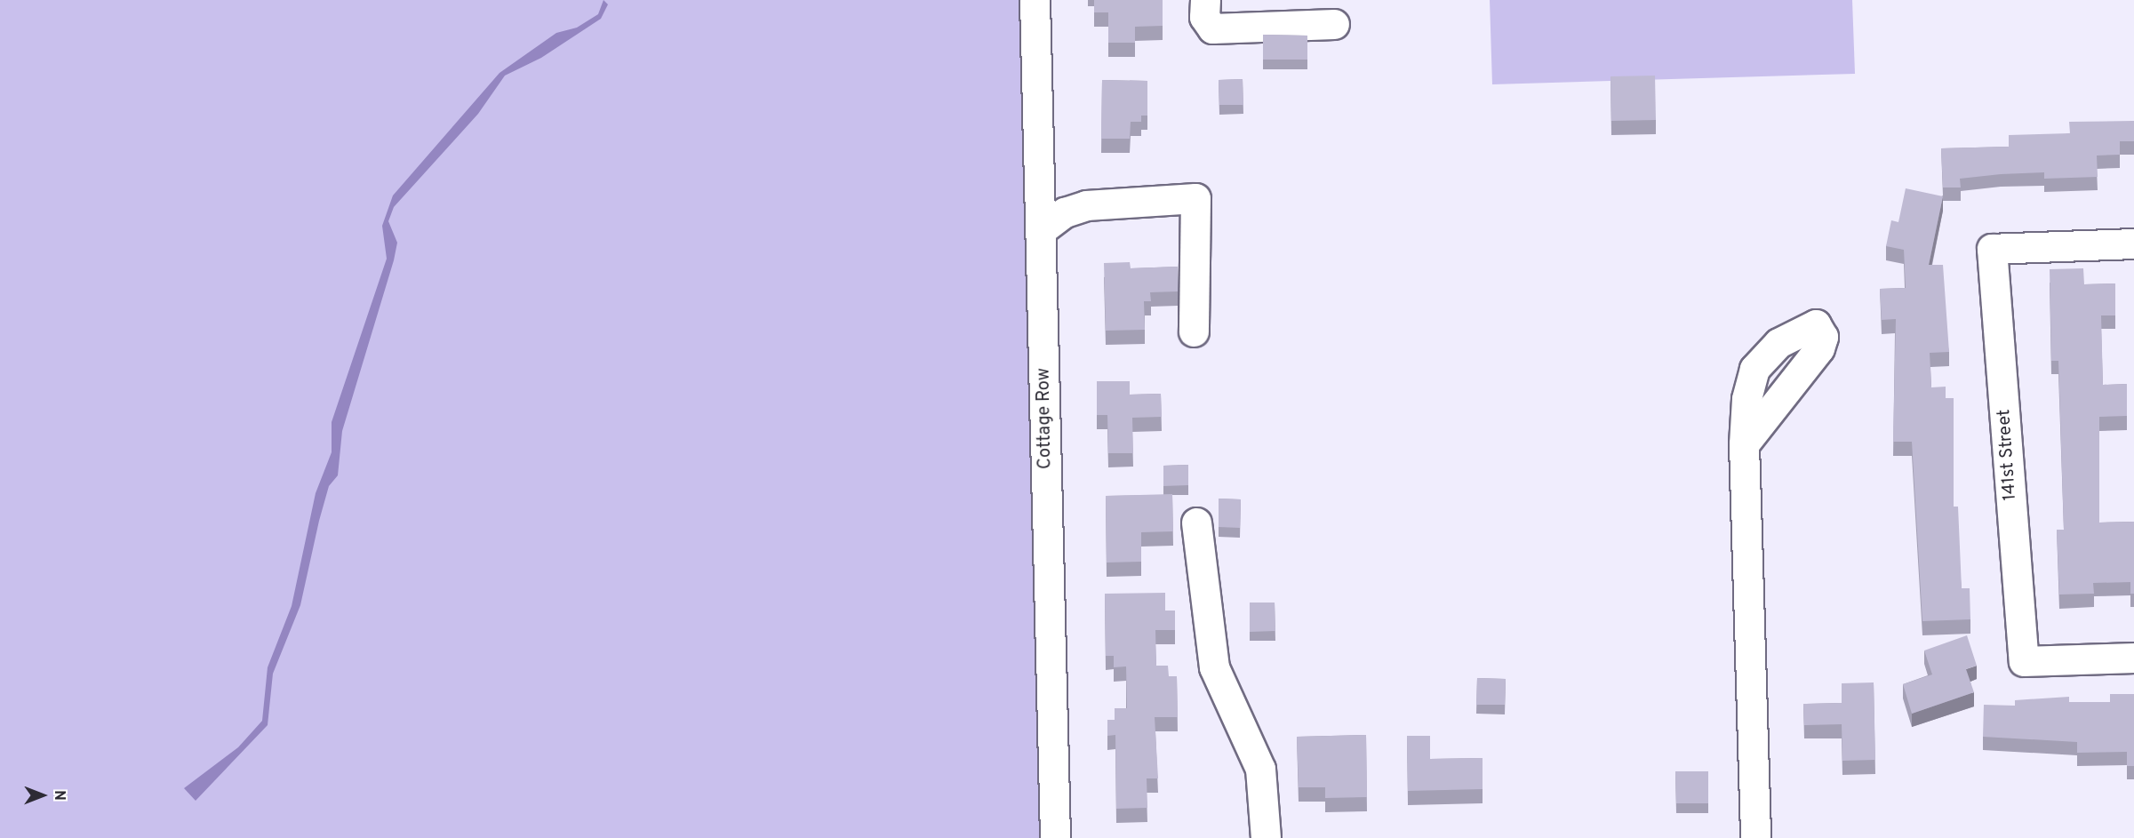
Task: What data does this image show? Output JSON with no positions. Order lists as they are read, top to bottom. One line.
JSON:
{"streets":{"street":["Cottage Row","141st Street"]},"north":"right"}
